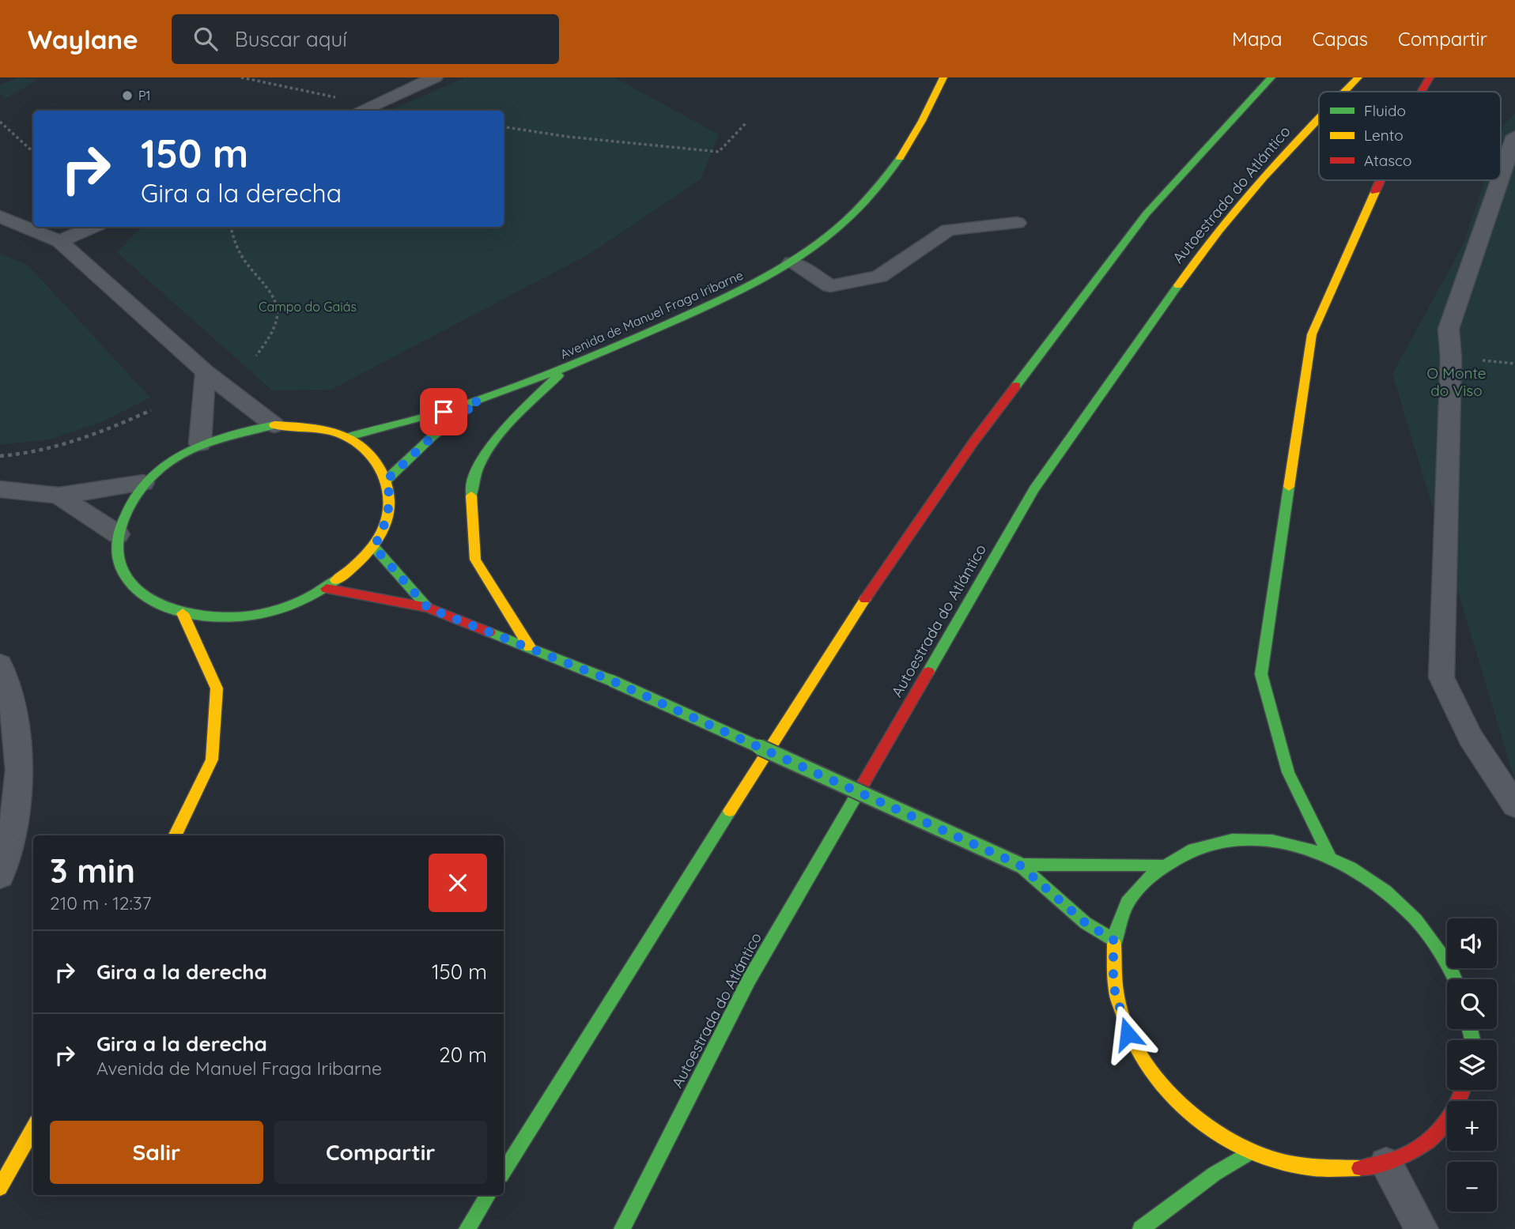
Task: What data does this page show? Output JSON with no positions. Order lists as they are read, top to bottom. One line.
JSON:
{"streets":{"main road":["Autoestrada do Atlántico","Avenida de Manuel Fraga Iribarne"]},"parks":["Campo do Gaiás","O Monte do Viso"],"places":["P1"],"legend":["Fluido","Lento","Atasco"],"page":{"header":"Waylane","search":"Buscar aquí","nav":["Mapa","Capas","Compartir"],"turn":["150 m","Gira a la derecha"],"heading":["3 min","210 m · 12:37"],"map_buttons":["+","−"],"list":[{"name":"Gira a la derecha","value":"150 m"},{"name":"Gira a la derecha","note":"Avenida de Manuel Fraga Iribarne","value":"20 m"}],"buttons":["Salir","Compartir"]}}
